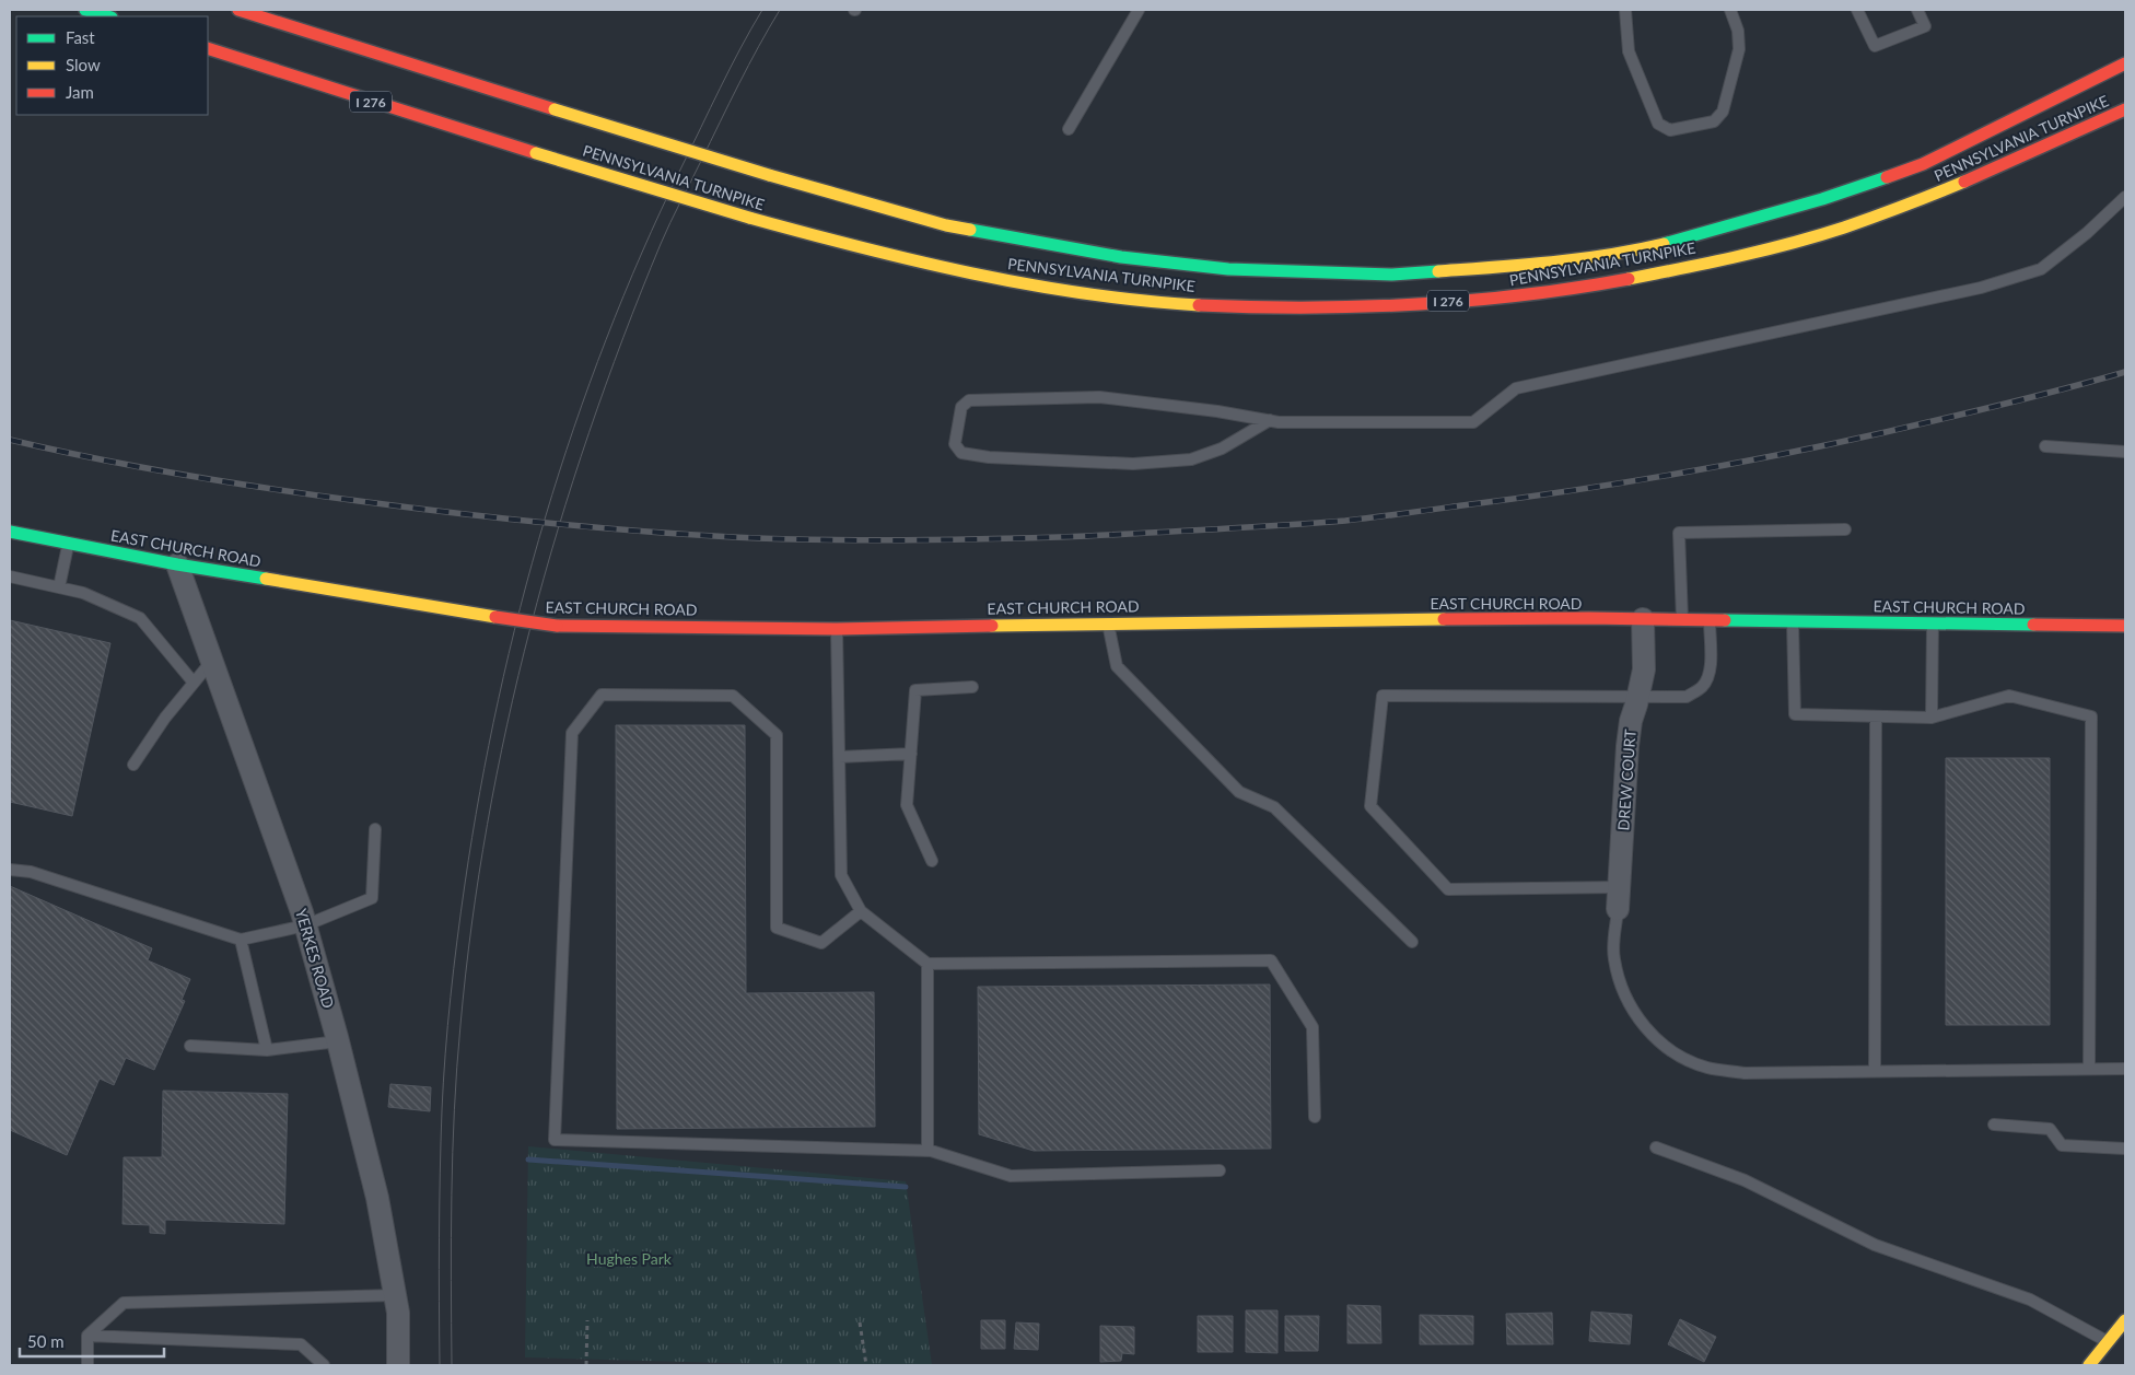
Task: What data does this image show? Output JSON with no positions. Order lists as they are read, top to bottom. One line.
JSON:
{"streets":{"main road":["I 276","PENNSYLVANIA TURNPIKE","EAST CHURCH ROAD"],"street":["DREW COURT","YERKES ROAD"]},"crossings":[["EAST CHURCH ROAD","DREW COURT"],["EAST CHURCH ROAD","YERKES ROAD"]],"parks":["Hughes Park"],"legend":["Fast","Slow","Jam"],"scale_bar":"50 m"}
